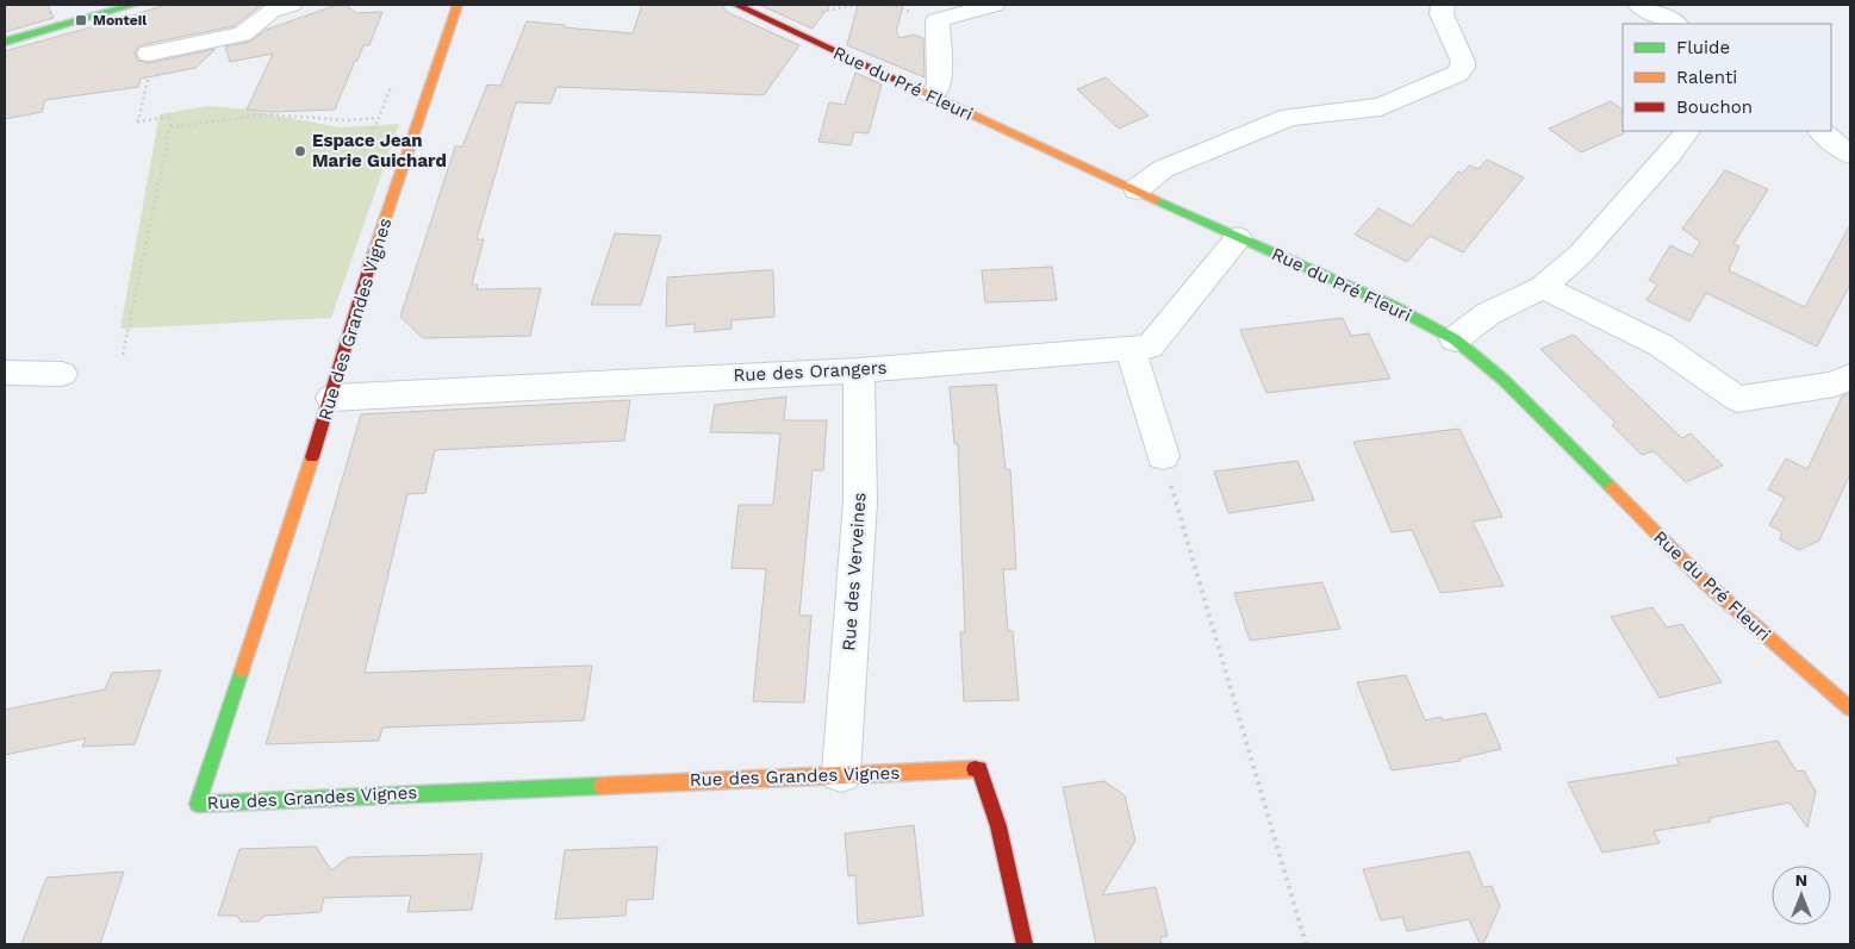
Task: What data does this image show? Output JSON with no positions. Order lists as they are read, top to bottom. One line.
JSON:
{"streets":{"street":["Rue du Pré Fleuri","Rue des Grandes Vignes","Rue des Orangers","Rue des Verveines"]},"crossings":[["Rue du Pré Fleuri","Rue des Orangers"],["Rue des Grandes Vignes","Rue des Orangers"],["Rue des Grandes Vignes","Rue des Verveines"],["Rue des Orangers","Rue des Verveines"]],"places":{"transit":["Monteil"],"other":["Espace Jean Marie Guichard"]},"legend":["Fluide","Ralenti","Bouchon"],"north":"top"}
